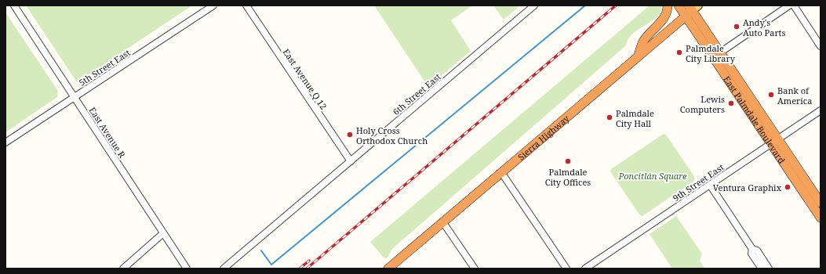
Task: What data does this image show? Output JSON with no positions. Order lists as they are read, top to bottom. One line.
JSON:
{"streets":{"highway":["East Palmdale Boulevard","Sierra Highway"],"street":["5th Street East","East Avenue Q 12","6th Street East","East Avenue R","9th Street East"]},"crossings":[["5th Street East","East Avenue R"],["East Avenue Q 12","6th Street East"],["East Palmdale Boulevard","Sierra Highway"],["East Palmdale Boulevard","9th Street East"]],"parks":["Poncitlán Square"],"places":["Andy's Auto Parts","Palmdale City Library","Bank of America","Lewis Computers","Palmdale City Hall","Holy Cross Orthodox Church","Palmdale City Offices","Ventura Graphix"]}
